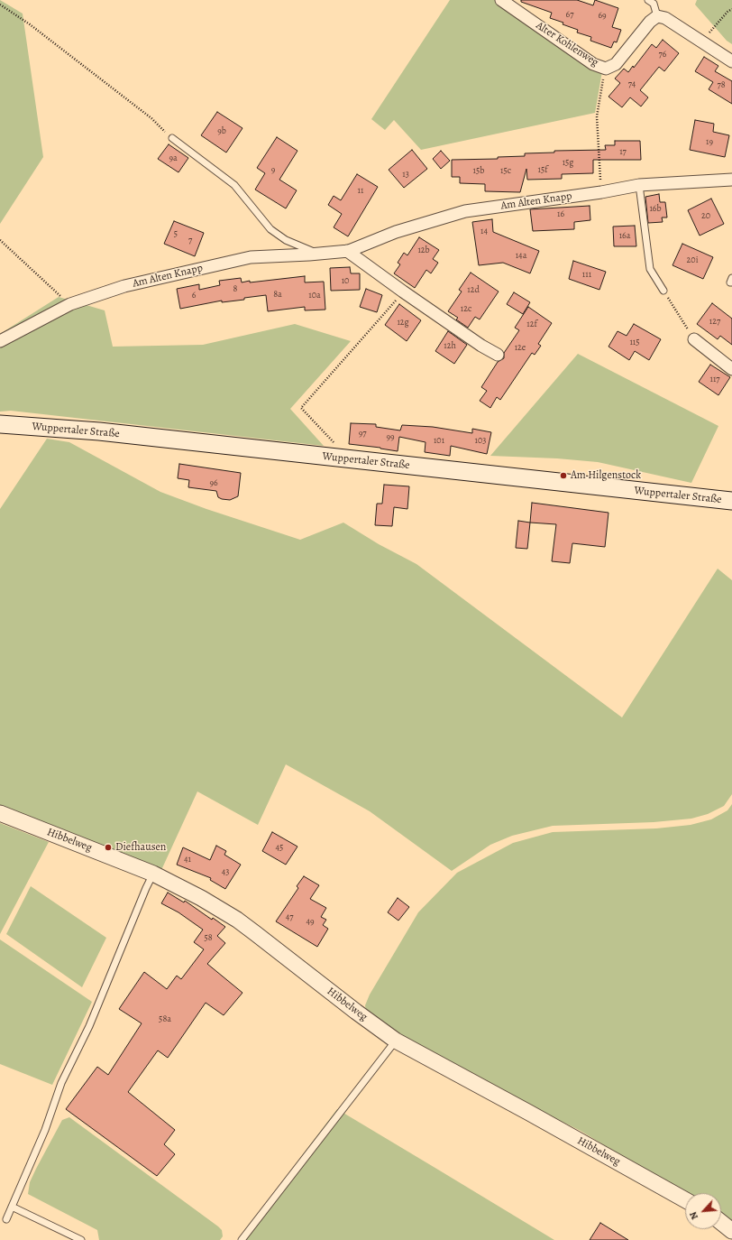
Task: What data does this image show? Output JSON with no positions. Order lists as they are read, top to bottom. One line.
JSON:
{"streets":{"main road":["Wuppertaler Straße"],"street":["Alter Kohlenweg","Am Alten Knapp","Hibbelweg"]},"places":["Am Hilgenstock","Diefhausen"],"house_numbers":["67","69","76","74","78","9b","19","17","9a","15g","9","15f","15b","15c","13","11","16b","16","20","14","5","16a","7","12b","14a","20i","111","10","8","12d","8a","6","10a","12c","127","12g","12f","115","12h","12e","117","97","99","101","103","96","45","41","43","47","49","58","58a"],"north":"bottom left"}
